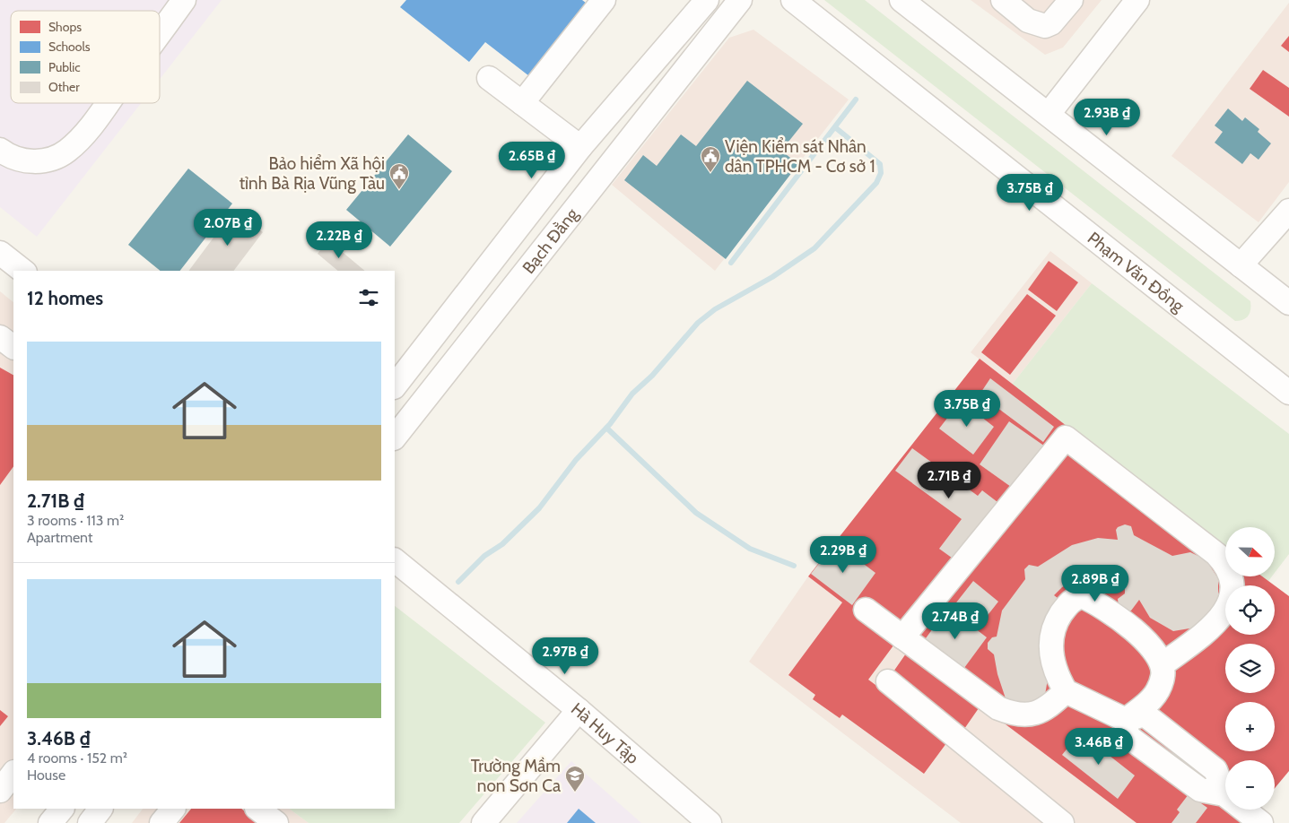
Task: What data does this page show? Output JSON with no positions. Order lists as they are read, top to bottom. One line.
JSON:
{"streets":{"street":["Bạch Đằng","Phạm Văn Đồng","Hà Huy Tập"]},"places":{"public building":["Viện Kiểm sát Nhân dân TPHCM - Cơ sở 1","Bảo hiểm Xã hội tỉnh Bà Rịa Vũng Tàu"],"school or university":["Trường Mầm non Sơn Ca"]},"legend":["Shops","Schools","Public","Other"],"north":"right","page":{"price":["2.93B ₫","2.65B ₫","3.75B ₫","2.07B ₫","2.22B ₫","3.75B ₫","2.71B ₫","2.29B ₫","2.89B ₫","2.74B ₫","2.97B ₫","3.46B ₫"],"heading":"12 homes","list":[{"name":"2.71B ₫","note":"3 rooms · 113 m² · Apartment"},{"name":"3.46B ₫","note":"4 rooms · 152 m² · House"}],"map_buttons":["+","−"]}}
